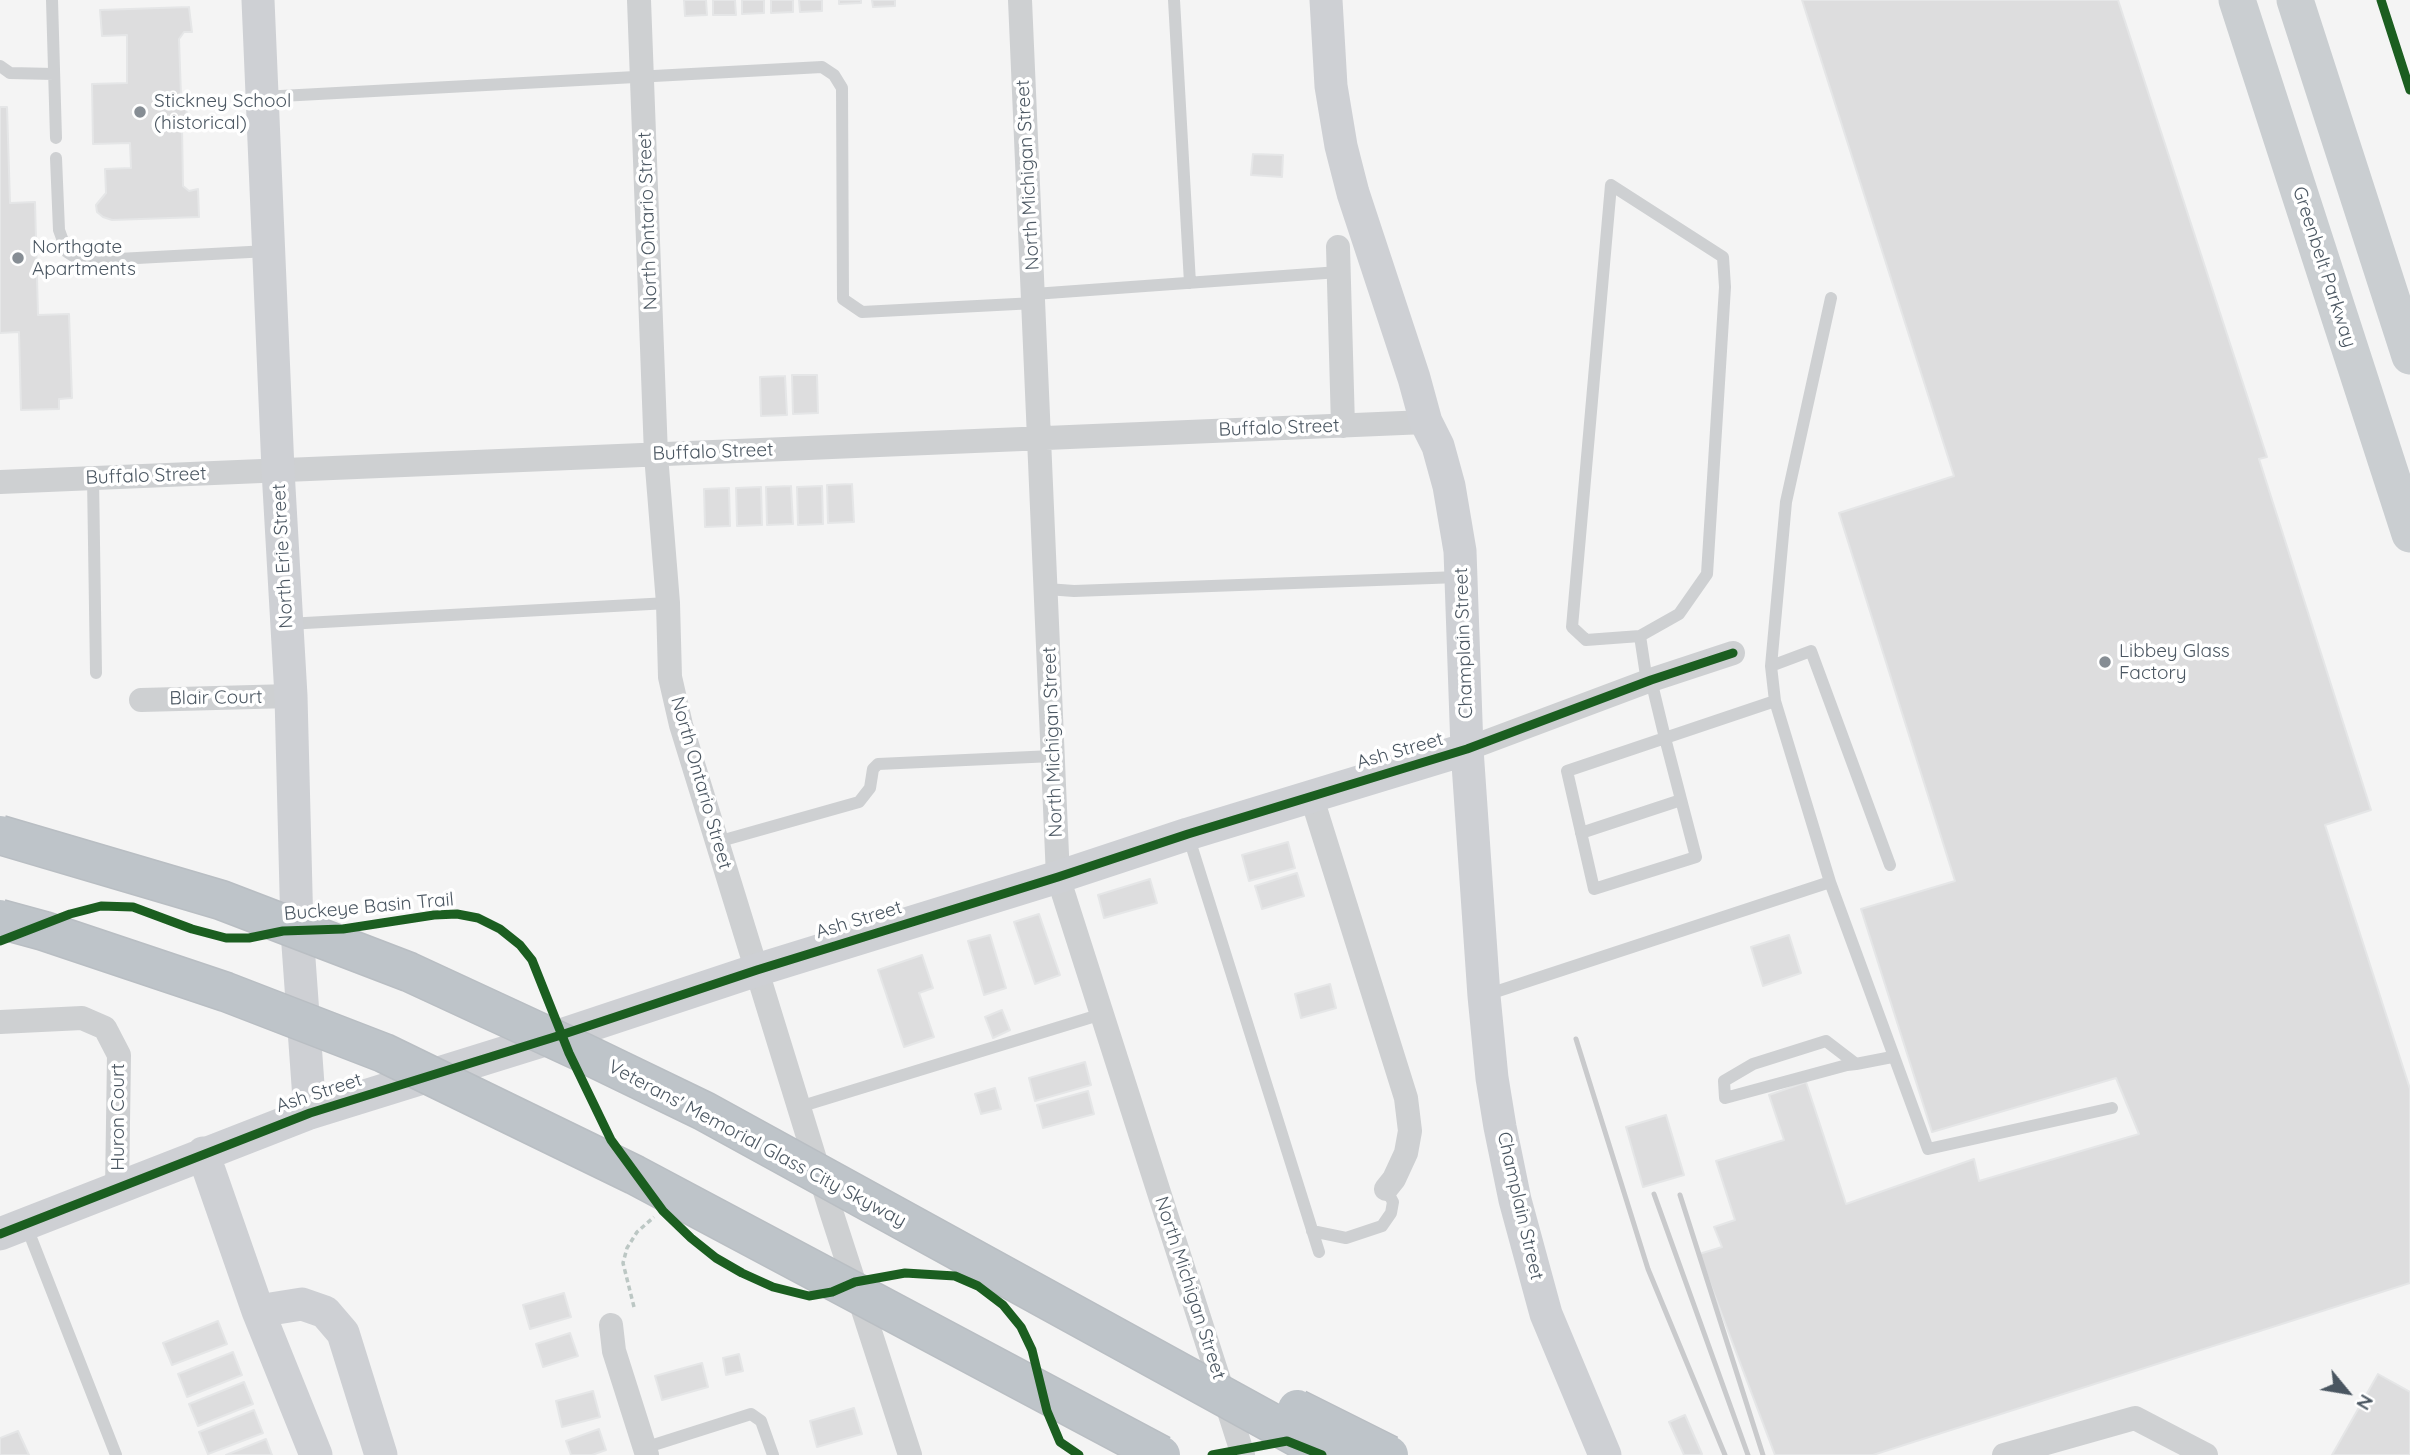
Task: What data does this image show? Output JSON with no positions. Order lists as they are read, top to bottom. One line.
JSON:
{"streets":{"highway":["Veterans' Memorial Glass City Skyway"],"main road":["Greenbelt Parkway"],"street":["North Michigan Street","North Ontario Street","Buffalo Street","North Erie Street","Champlain Street","Blair Court","Ash Street","Huron Court"],"cycle path":["Buckeye Basin Trail"]},"crossings":[["North Michigan Street","Buffalo Street"],["North Michigan Street","Ash Street"],["North Ontario Street","Buffalo Street"],["North Ontario Street","Ash Street"],["Buffalo Street","North Erie Street"],["Buffalo Street","Champlain Street"],["North Erie Street","Blair Court"],["North Erie Street","Ash Street"],["Champlain Street","Ash Street"],["Ash Street","Huron Court"]],"places":["Stickney School (historical)","Northgate Apartments","Libbey Glass Factory"],"north":"bottom right"}
